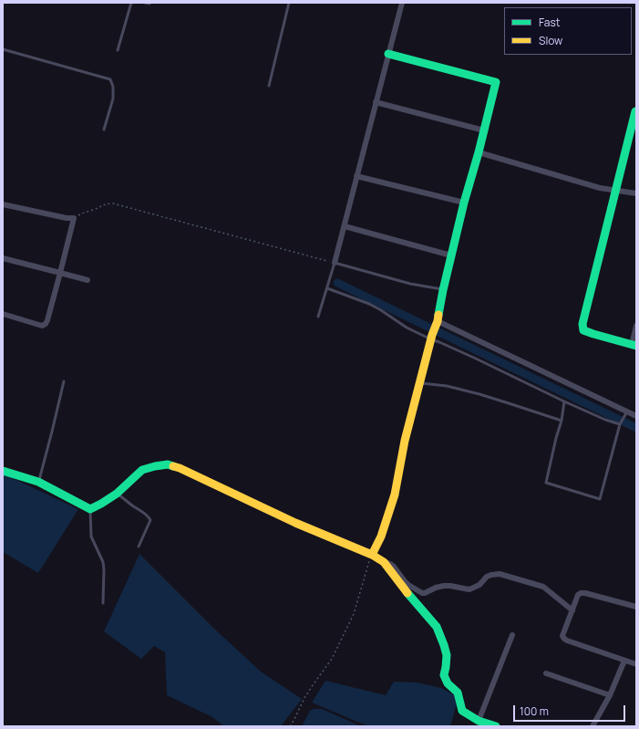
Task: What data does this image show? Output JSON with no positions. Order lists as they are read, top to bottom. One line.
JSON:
{"legend":["Fast","Slow"],"scale_bar":"100 m"}
